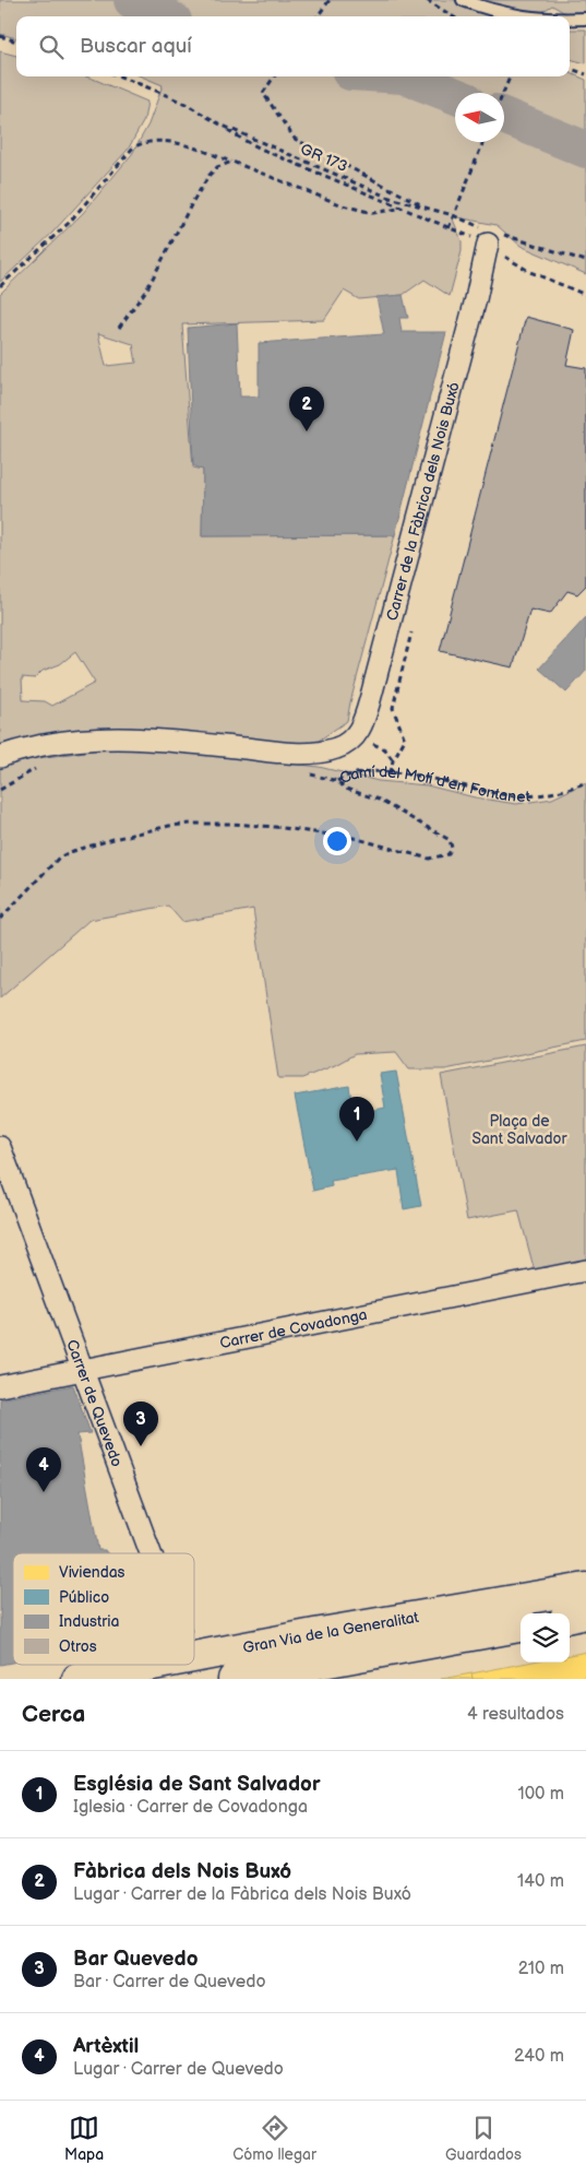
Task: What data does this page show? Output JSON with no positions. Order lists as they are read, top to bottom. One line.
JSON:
{"streets":{"street":["Carrer de la Fàbrica dels Nois Buxó","Carrer de Covadonga","Carrer de Quevedo","Gran Via de la Generalitat"],"path":["GR 173","Camí del Molí d'en Fontanet"]},"crossings":[["GR 173","Carrer de la Fàbrica dels Nois Buxó"],["Carrer de Covadonga","Carrer de Quevedo"]],"parks":["Plaça de Sant Salvador"],"legend":["Viviendas","Público","Industria","Otros"],"north":"left","page":{"search":"Buscar aquí","pins":["2","1","3","4"],"heading":["Cerca","4 resultados"],"list":[{"mark":"1","name":"Església de Sant Salvador","note":"Iglesia · Carrer de Covadonga","value":"100 m"},{"mark":"2","name":"Fàbrica dels Nois Buxó","note":"Lugar · Carrer de la Fàbrica dels Nois Buxó","value":"140 m"},{"mark":"3","name":"Bar Quevedo","note":"Bar · Carrer de Quevedo","value":"210 m"},{"mark":"4","name":"Artèxtil","note":"Lugar · Carrer de Quevedo","value":"240 m"}],"nav":["Mapa","Cómo llegar","Guardados"]}}
